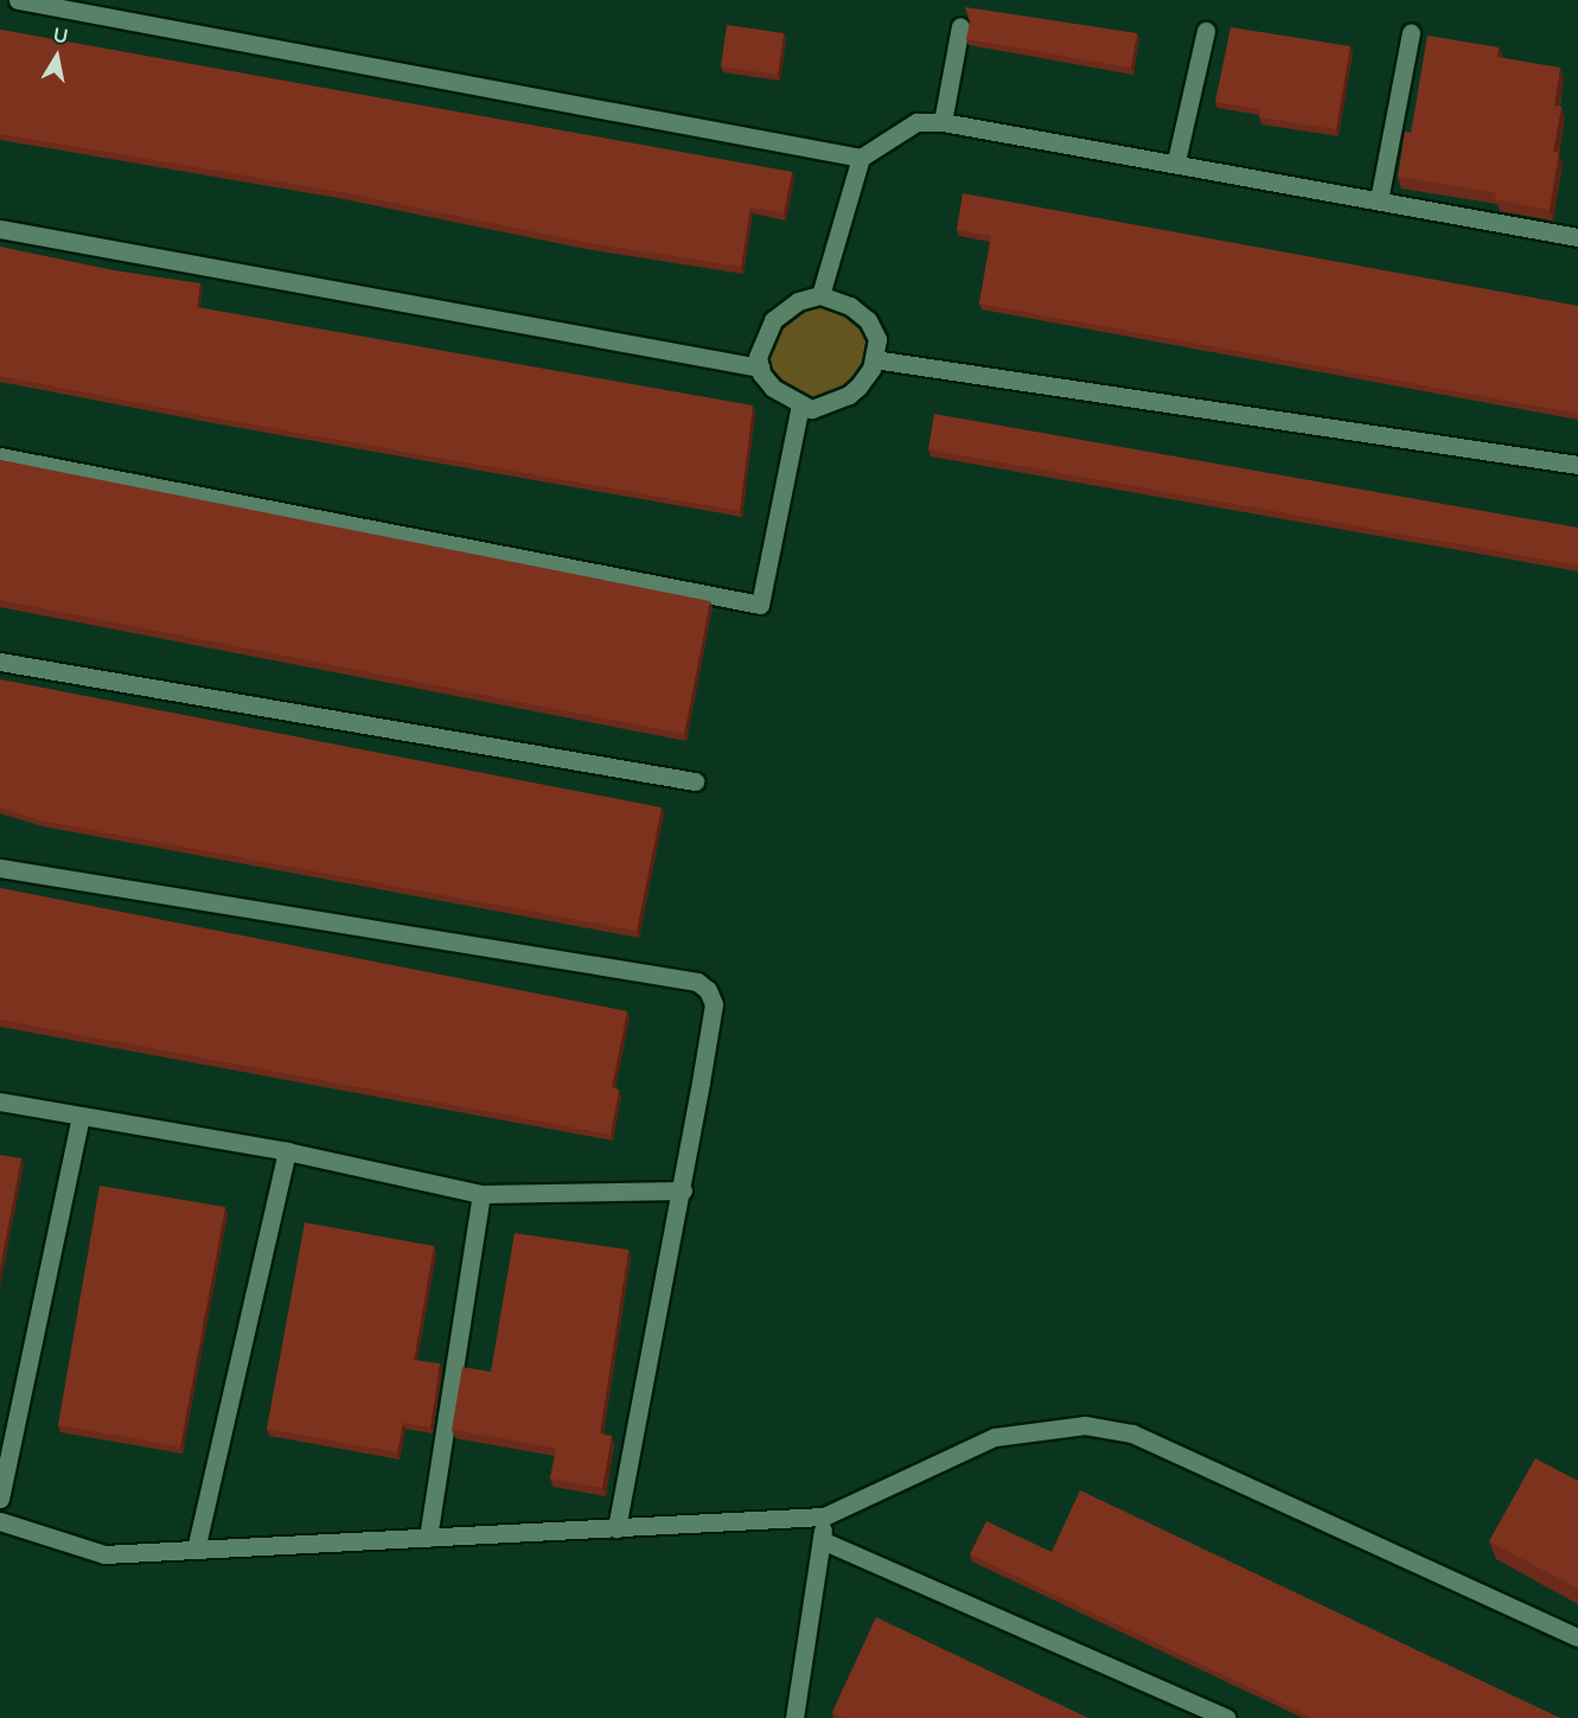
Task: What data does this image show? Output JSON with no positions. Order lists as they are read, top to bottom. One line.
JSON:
{"north":"top"}
